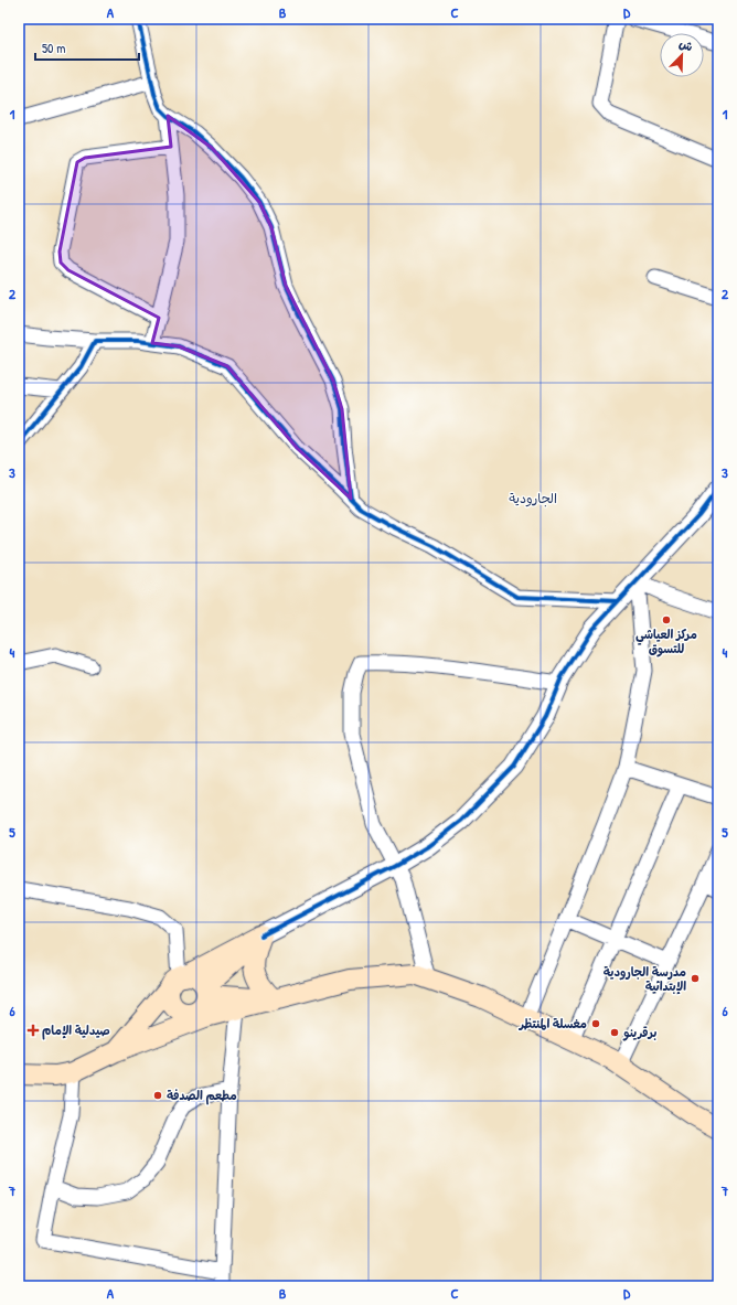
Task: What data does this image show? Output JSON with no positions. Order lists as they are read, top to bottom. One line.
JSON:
{"districts":["الجارودية"],"places":{"other":["مركز العياشي للتسوق","مدرسة الجارودية الإبتدائية","مغسلة المنتظر","برقرينو","مطعم الصدفة"],"health":["صيدلية الإمام"]},"scale_bar":"50 m","north":"top right","grid":{"columns":["A","B","C","D"],"rows":["1","2","3","4","5","6","7"]}}
